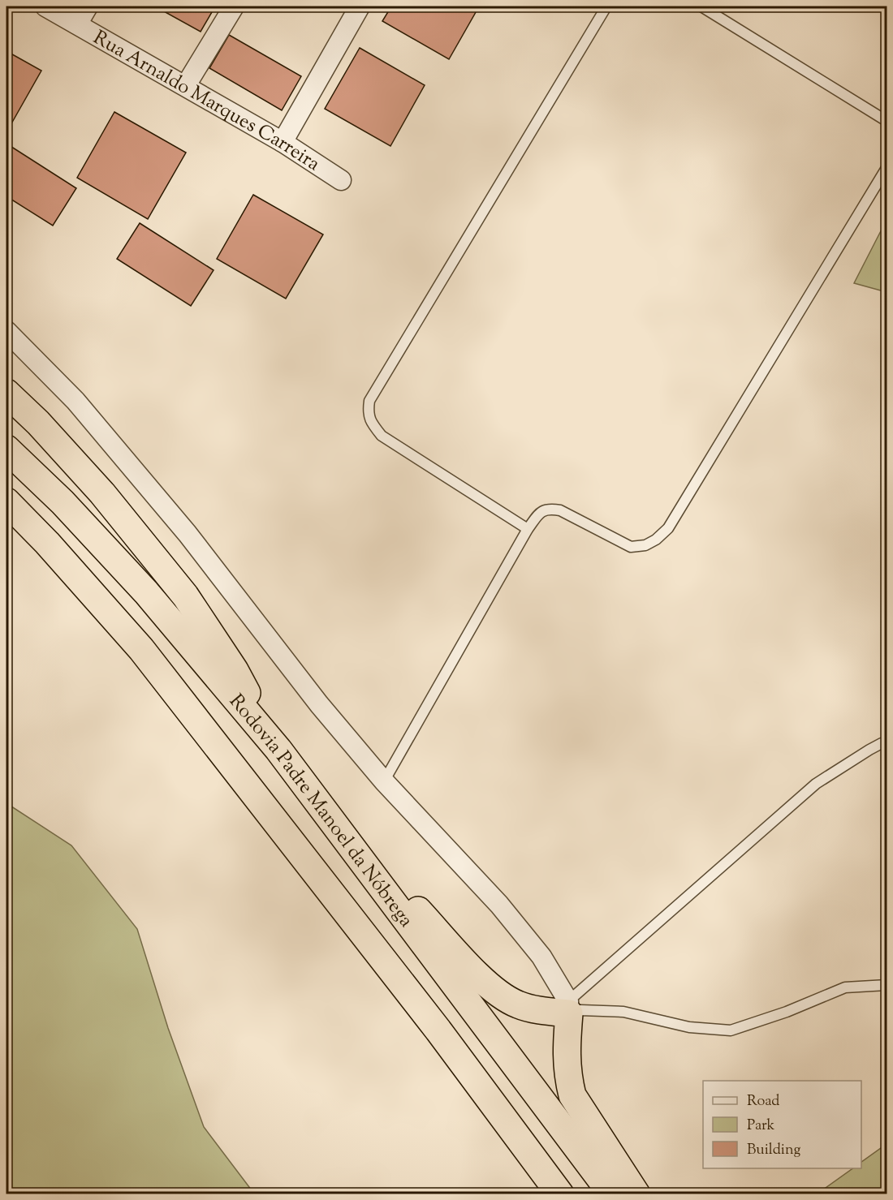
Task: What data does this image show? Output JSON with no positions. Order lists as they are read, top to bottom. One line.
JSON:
{"streets":{"highway":["Rodovia Padre Manoel da Nóbrega"],"street":["Rua Arnaldo Marques Carreira"]},"legend":["Road","Park","Building"]}
